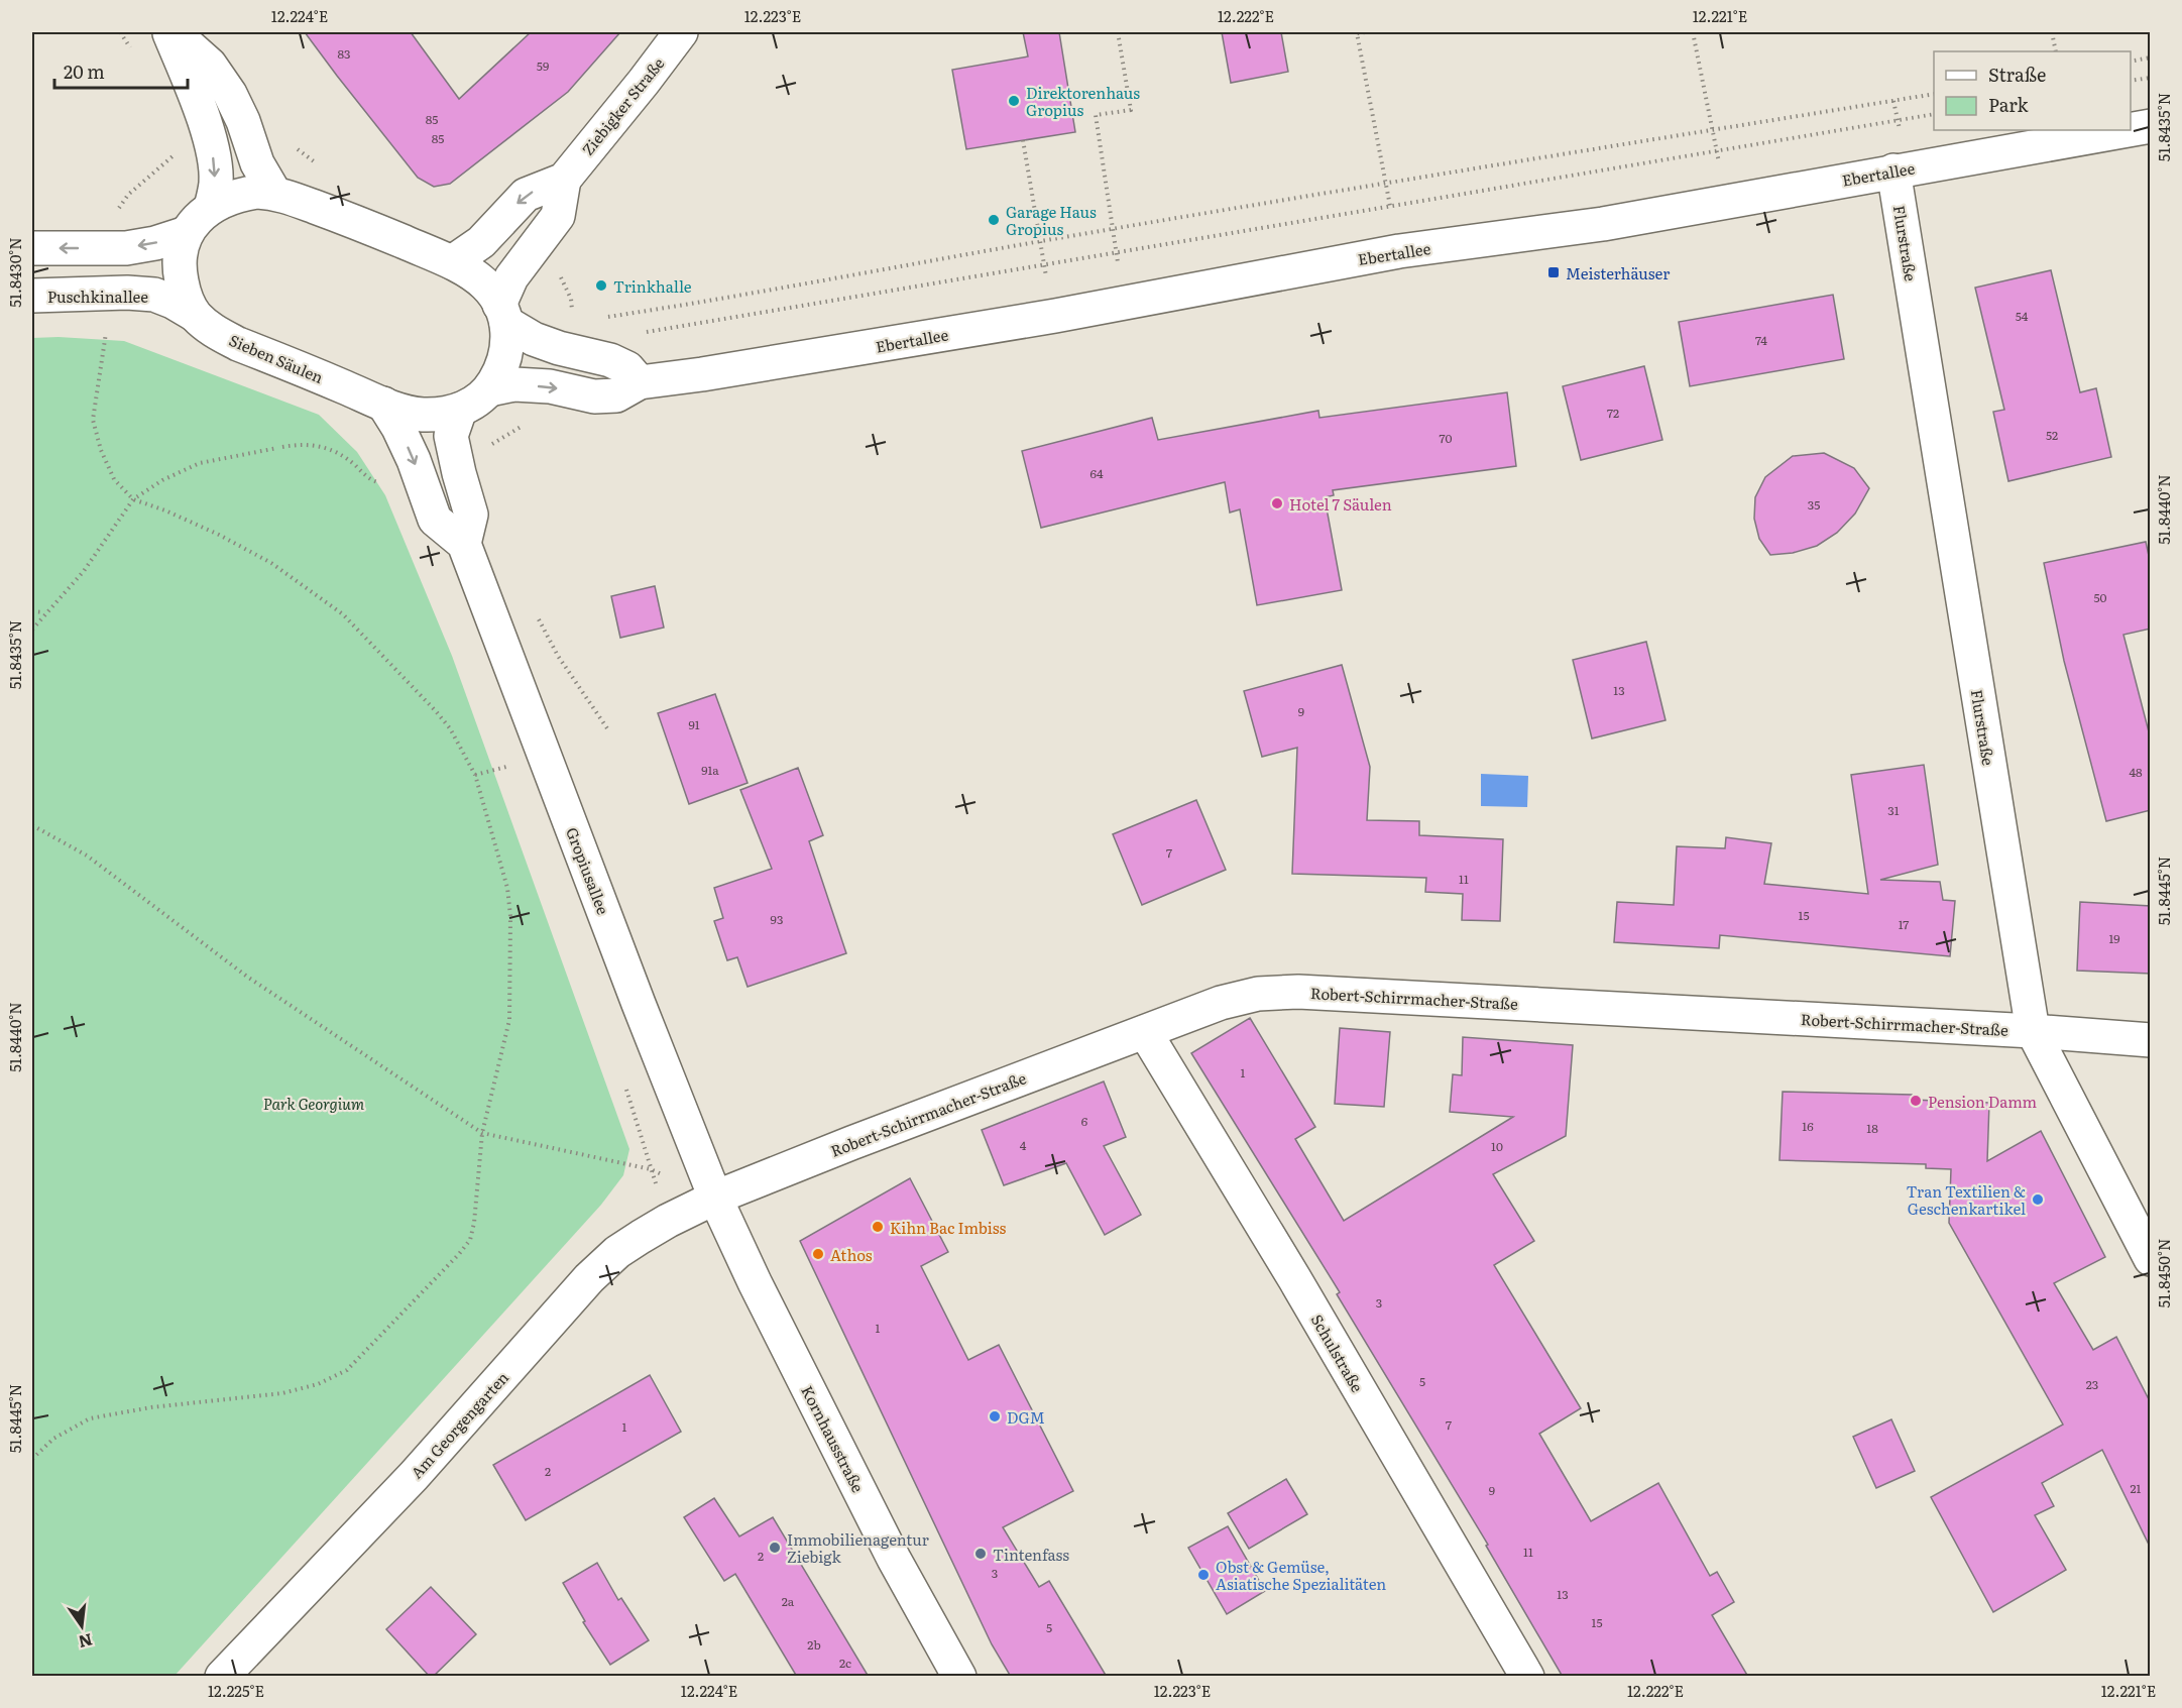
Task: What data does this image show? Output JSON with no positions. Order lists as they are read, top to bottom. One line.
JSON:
{"streets":{"street":["Ziebigker Straße","Ebertallee","Flurstraße","Puschkinallee","Sieben Säulen","Gropiusallee","Robert-Schirrmacher-Straße","Schulstraße","Am Georgengarten","Kornhausstraße"]},"crossings":[["Ziebigker Straße","Sieben Säulen"],["Ebertallee","Flurstraße"],["Ebertallee","Sieben Säulen"],["Flurstraße","Robert-Schirrmacher-Straße"],["Puschkinallee","Sieben Säulen"],["Sieben Säulen","Gropiusallee"],["Gropiusallee","Robert-Schirrmacher-Straße"],["Gropiusallee","Am Georgengarten"],["Gropiusallee","Kornhausstraße"],["Robert-Schirrmacher-Straße","Schulstraße"],["Robert-Schirrmacher-Straße","Am Georgengarten"],["Robert-Schirrmacher-Straße","Kornhausstraße"],["Am Georgengarten","Kornhausstraße"]],"one_way":["Ziebigker Straße"],"parks":["Park Georgium"],"places":{"other":["Direktorenhaus Gropius","Garage Haus Gropius","Trinkhalle","Hotel 7 Säulen","Pension Damm","Tran Textilien & Geschenkartikel","Kihn Bac Imbiss","Athos","DGM","Immobilienagentur Ziebigk","Tintenfass","Obst & Gemüse, Asiatische Spezialitäten"],"transit":["Meisterhäuser"]},"house_numbers":["83","59","85","85","54","74","72","52","70","64","35","50","13","9","91","91a","48","31","7","11","15","93","17","19","1","6","16","18","4","10","3","1","5","23","7","1","2","21","9","11","2","3","13","2a","15","5","2b","2c"],"legend":["Straße","Park"],"scale_bar":"20 m","north":"bottom","coordinates":["12.224°E","12.223°E","12.222°E","12.221°E","51.8435°N","51.8430°N","51.8440°N","51.8445°N","51.8450°N","12.225°E"]}
